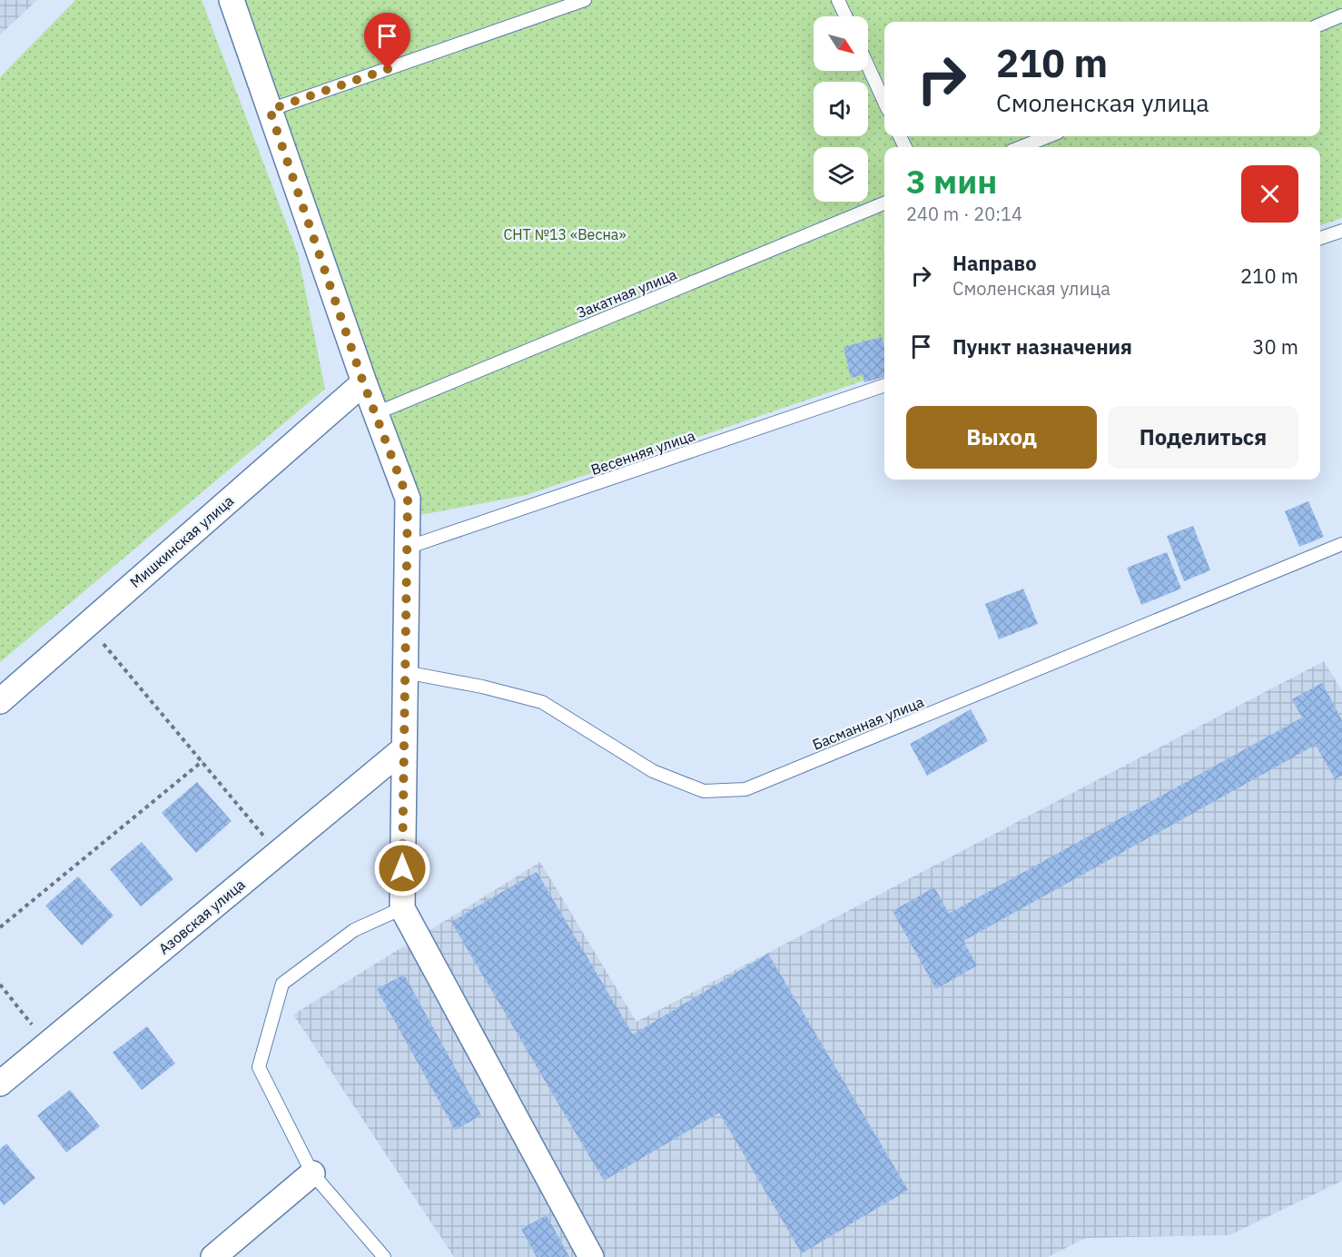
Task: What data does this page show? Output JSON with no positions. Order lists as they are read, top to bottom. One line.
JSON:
{"streets":{"street":["Мишкинская улица","Азовская улица"],"lane":["Закатная улица","Весенняя улица","Басманная улица"]},"parks":["СНТ №13 «Весна»"],"north":"bottom right","page":{"turn":["210 m","Смоленская улица"],"heading":["3 мин","240 m · 20:14"],"list":[{"name":"Направо","note":"Смоленская улица","value":"210 m"},{"name":"Пункт назначения","value":"30 m"}],"buttons":["Выход","Поделиться"]}}
